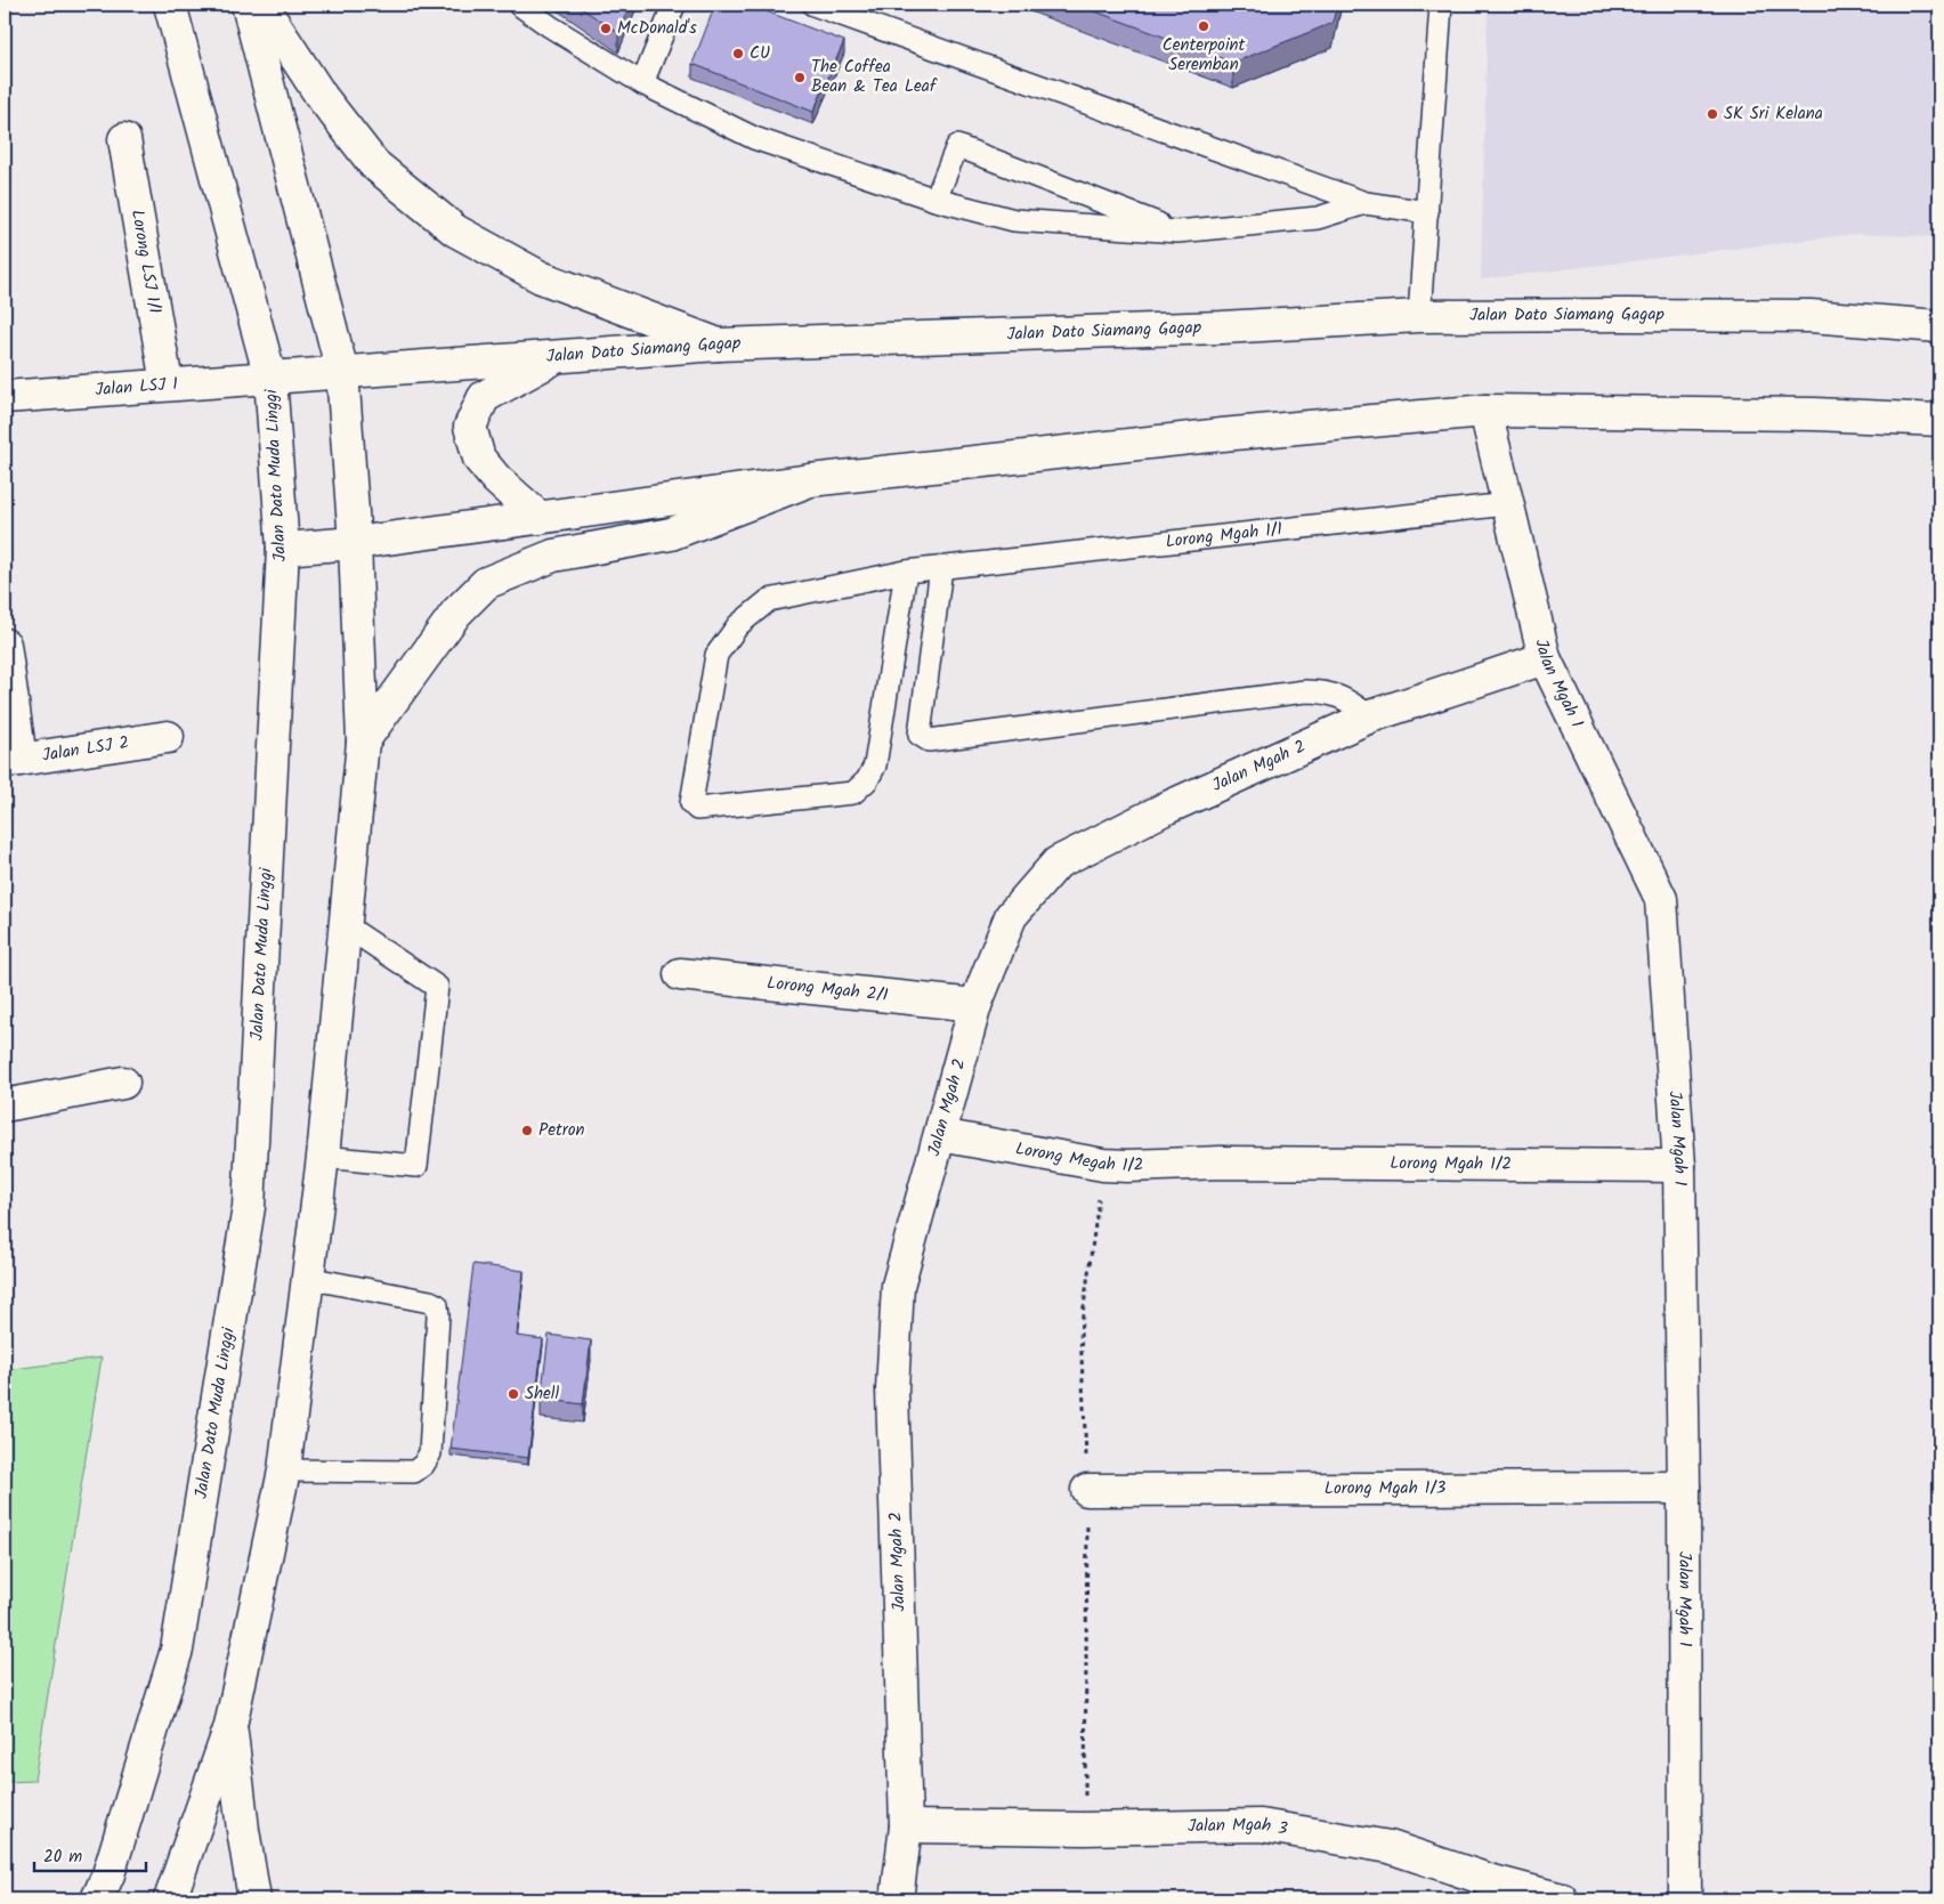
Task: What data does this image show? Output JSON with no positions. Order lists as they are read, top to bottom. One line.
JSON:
{"streets":{"main road":["Lorong LSJ 1/1","Jalan Dato Siamang Gagap","Jalan LSJ 1","Jalan Dato Muda Linggi","Jalan Mgah 1","Jalan LSJ 2","Jalan Mgah 2","Lorong Mgah 2/1","Lorong Megah 1/2","Lorong Mgah 1/2","Lorong Mgah 1/3","Jalan Mgah 3"],"lane":["Lorong Mgah 1/1"]},"crossings":[["Lorong LSJ 1/1","Jalan LSJ 1"],["Jalan Dato Siamang Gagap","Jalan LSJ 1"],["Jalan Dato Siamang Gagap","Jalan Dato Muda Linggi"],["Jalan LSJ 1","Jalan Dato Muda Linggi"],["Lorong Mgah 1/1","Jalan Mgah 1"],["Jalan Mgah 1","Jalan Mgah 2"],["Jalan Mgah 1","Lorong Mgah 1/2"],["Jalan Mgah 1","Lorong Mgah 1/3"],["Jalan Mgah 2","Lorong Mgah 2/1"],["Jalan Mgah 2","Lorong Megah 1/2"],["Jalan Mgah 2","Jalan Mgah 3"],["Lorong Megah 1/2","Lorong Mgah 1/2"]],"places":["Centerpoint Seremban","McDonald's","CU","The Coffea Bean & Tea Leaf","SK Sri Kelana","Petron","Shell"],"scale_bar":"20 m"}
